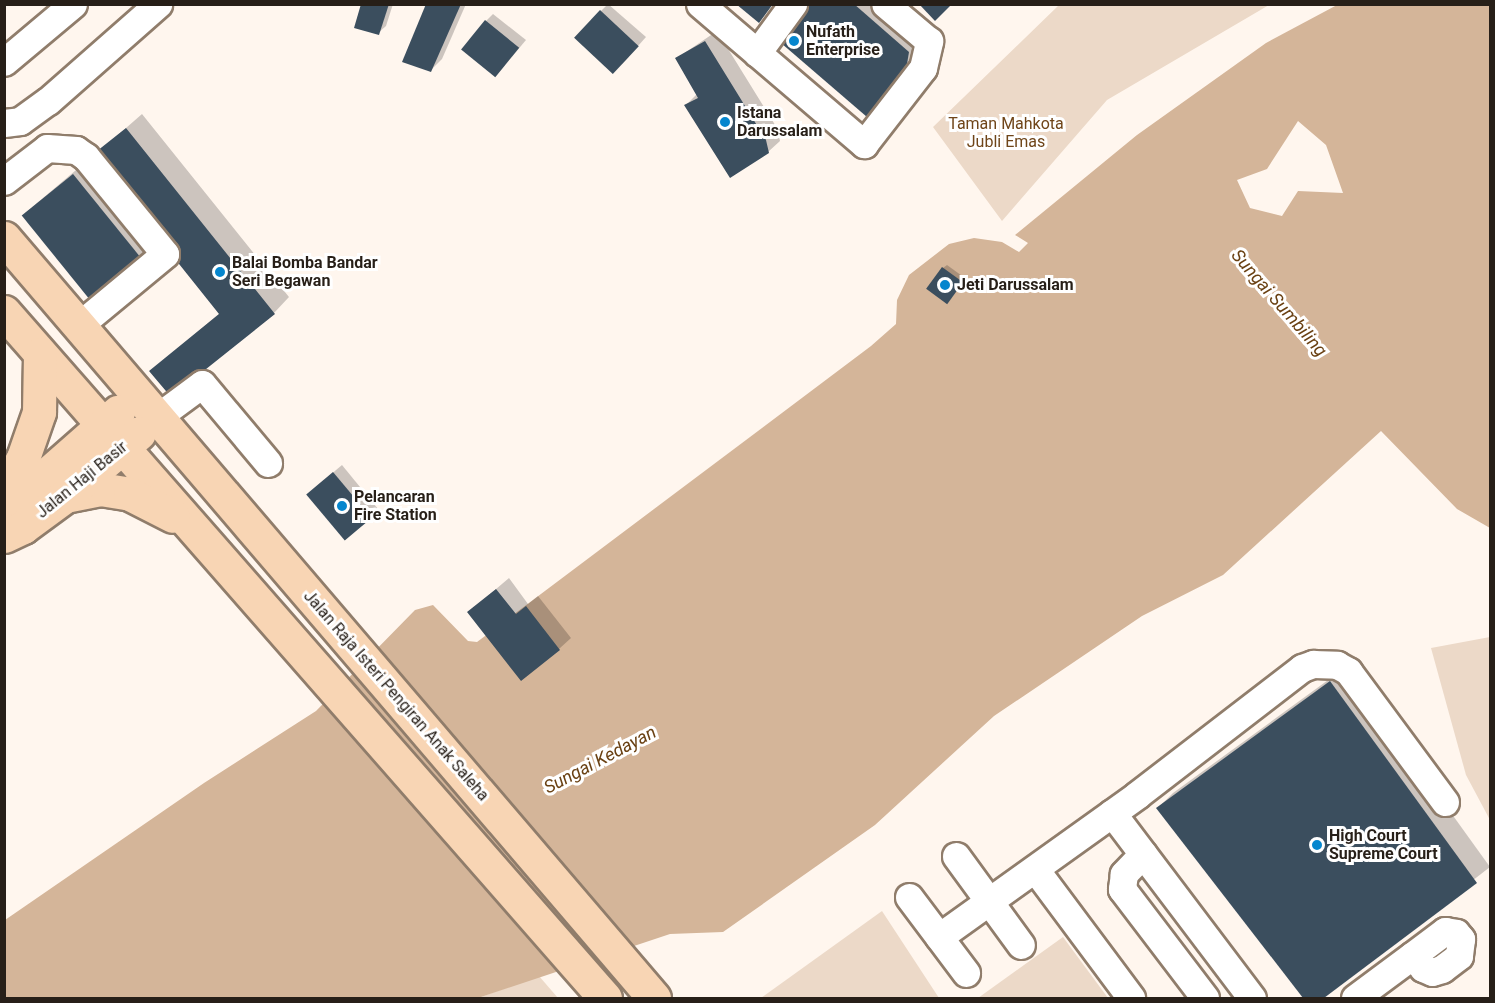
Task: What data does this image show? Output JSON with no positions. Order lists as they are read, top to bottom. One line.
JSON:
{"streets":{"main road":["Jalan Haji Basir","Jalan Raja Isteri Pengiran Anak Saleha"]},"crossings":[["Jalan Haji Basir","Jalan Raja Isteri Pengiran Anak Saleha"]],"water":["Sungai Sumbiling","Sungai Kedayan"],"parks":["Taman Mahkota Jubli Emas"],"places":["Nufath Enterprise","Istana Darussalam","Balai Bomba Bandar Seri Begawan","Jeti Darussalam","Pelancaran Fire Station","High Court Supreme Court"]}
